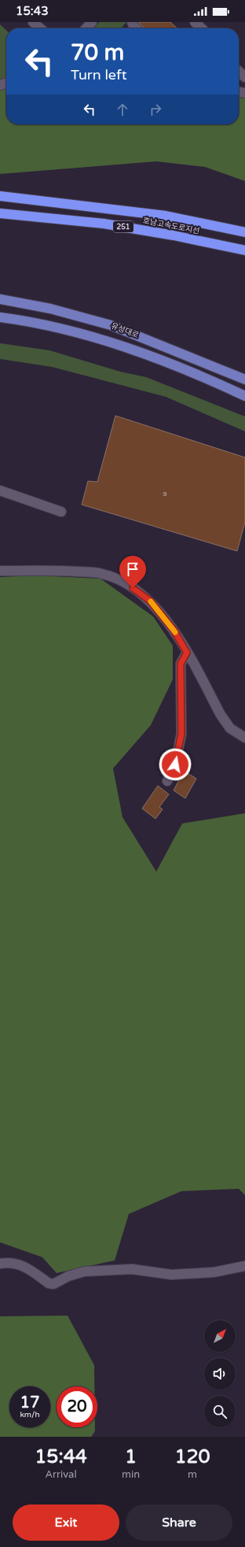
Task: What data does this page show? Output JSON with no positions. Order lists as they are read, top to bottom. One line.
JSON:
{"streets":{"highway":["호남고속도로지선","251"],"main road":["유성대로"]},"house_numbers":["9"],"north":"top right","page":{"status":"15:43","turn":["70 m","Turn left"],"speed":"17 km/h","limit":"20","eta":["15:44","Arrival","1","min","120","m"],"buttons":["Exit","Share"]}}
